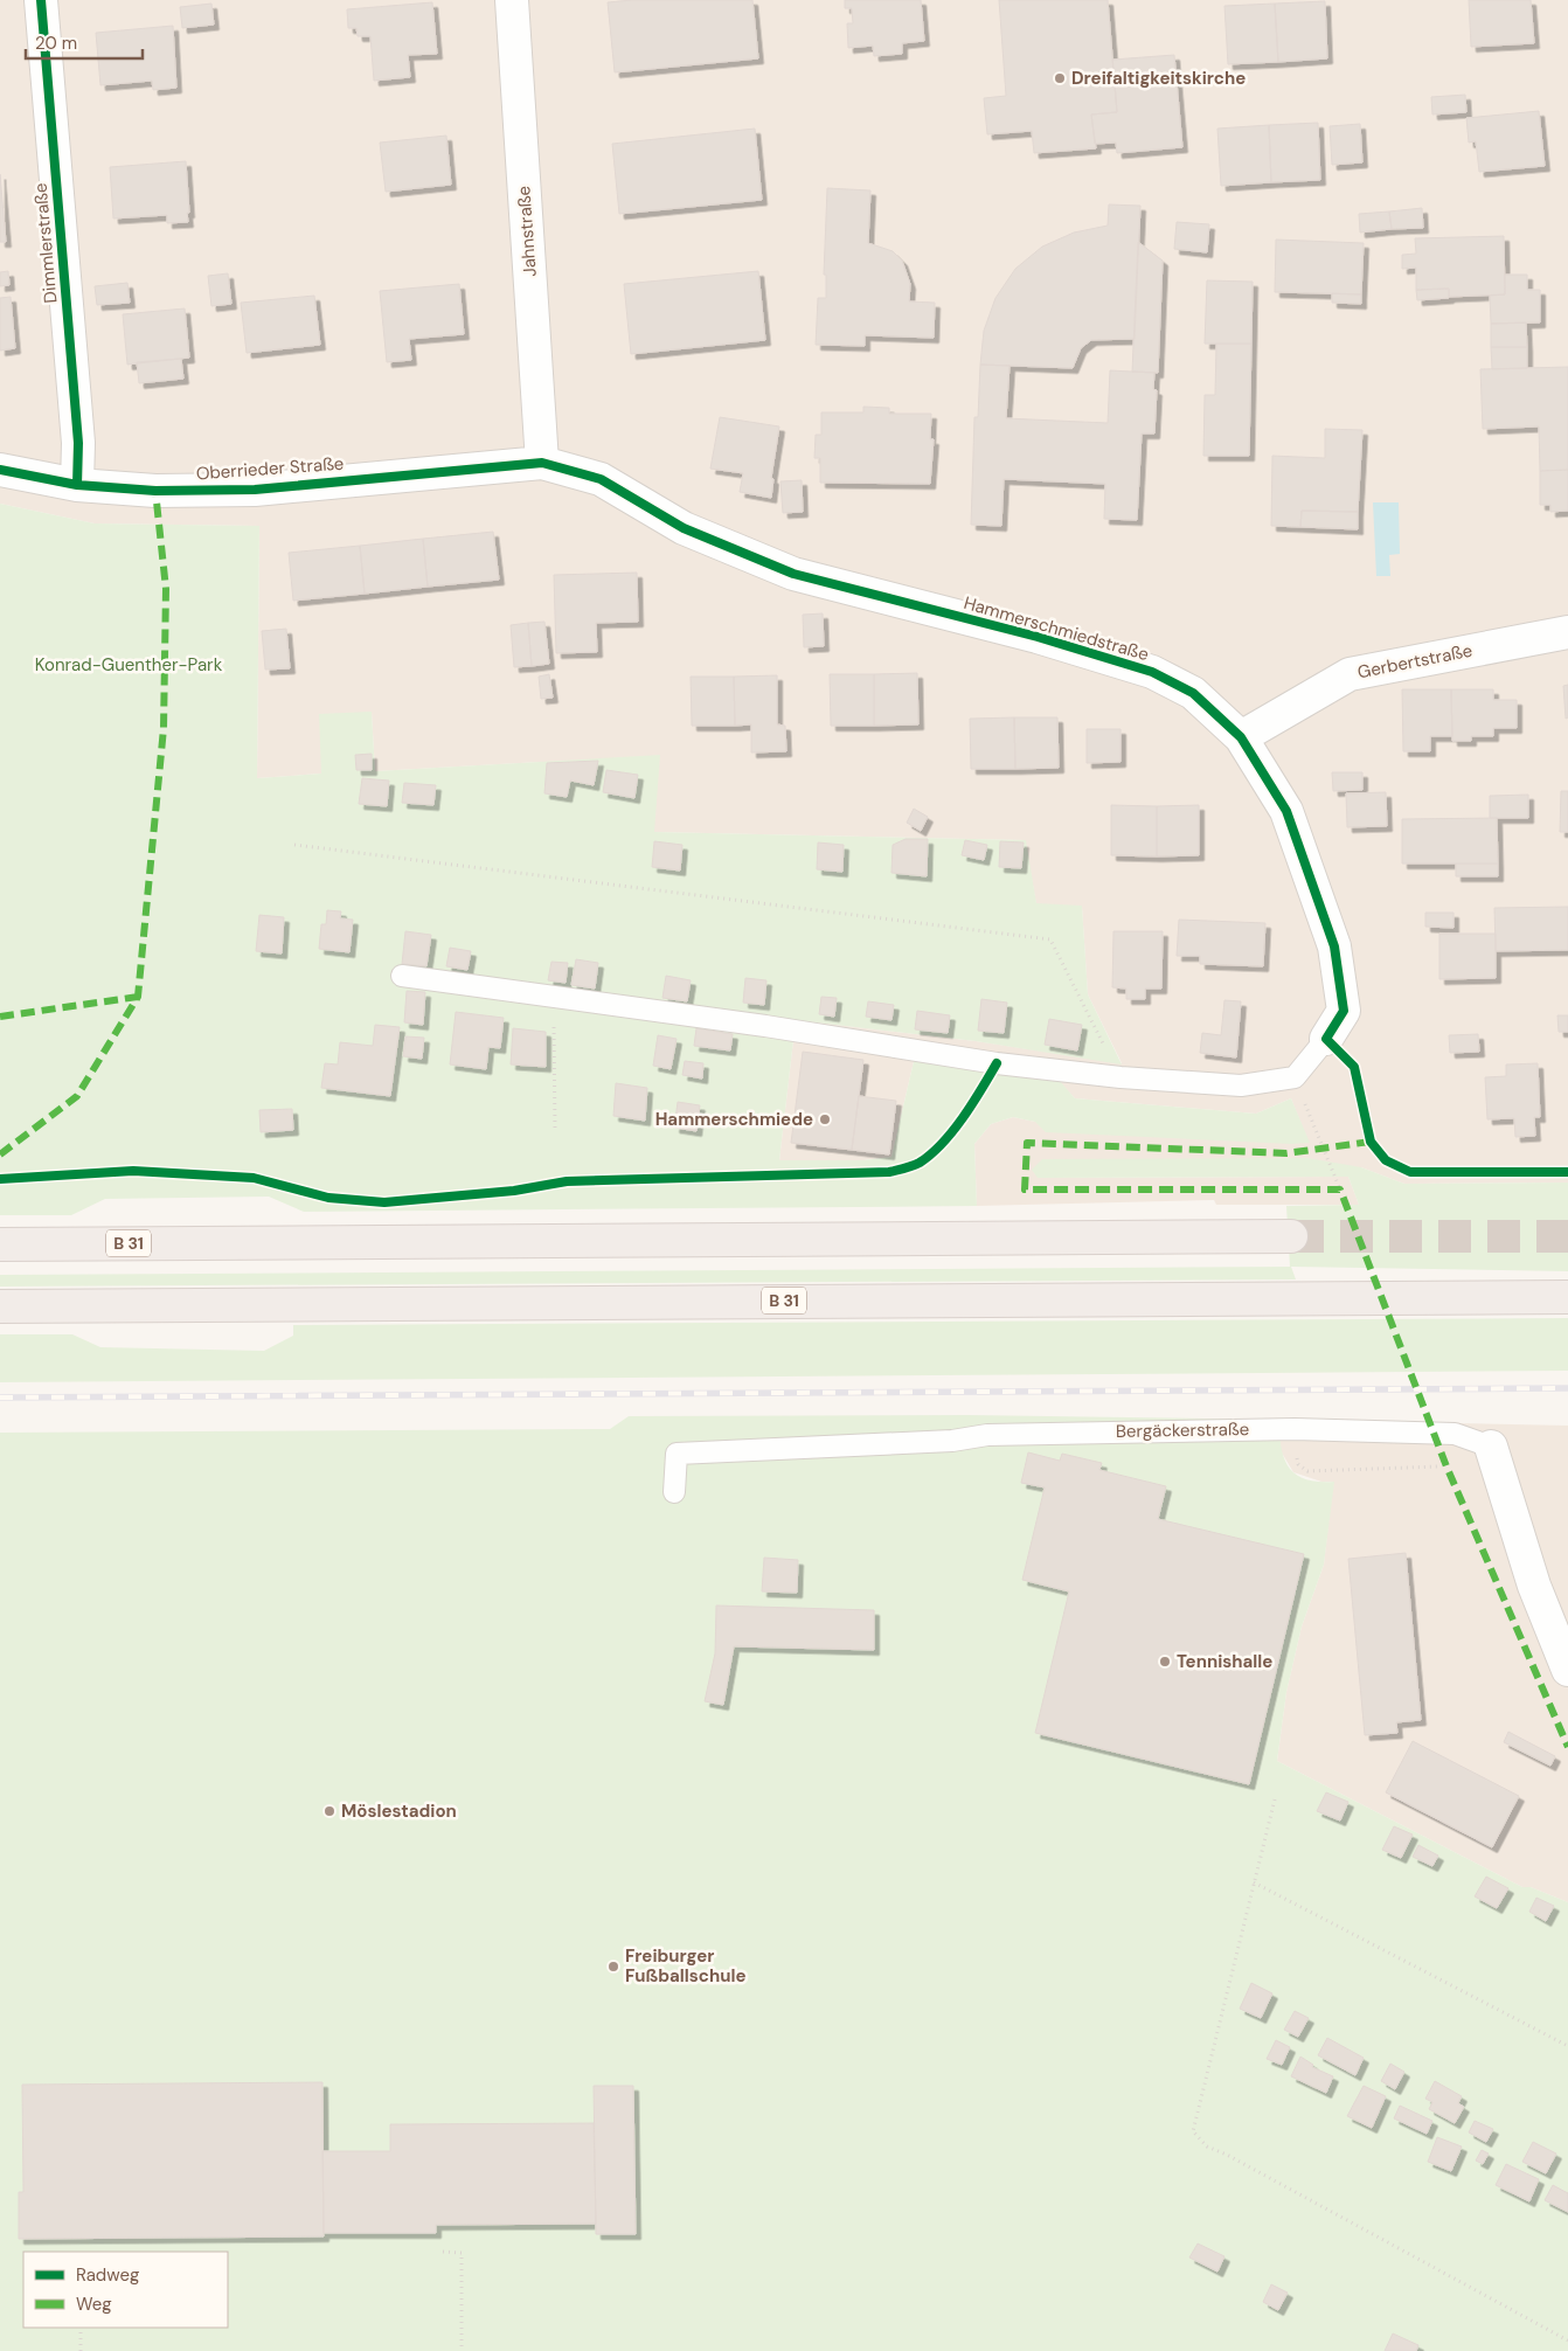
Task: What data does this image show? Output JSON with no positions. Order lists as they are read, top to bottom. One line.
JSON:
{"streets":{"highway":["B 31"],"street":["Jahnstraße","Dimmlerstraße","Oberrieder Straße","Hammerschmiedstraße","Gerbertstraße","Bergäckerstraße"]},"crossings":[["Jahnstraße","Oberrieder Straße"],["Jahnstraße","Hammerschmiedstraße"],["Dimmlerstraße","Oberrieder Straße"],["Oberrieder Straße","Hammerschmiedstraße"],["Hammerschmiedstraße","Gerbertstraße"]],"parks":["Konrad-Guenther-Park"],"places":["Dreifaltigkeitskirche","Hammerschmiede","Tennishalle","Möslestadion","Freiburger Fußballschule"],"legend":["Radweg","Weg"],"scale_bar":"20 m"}
